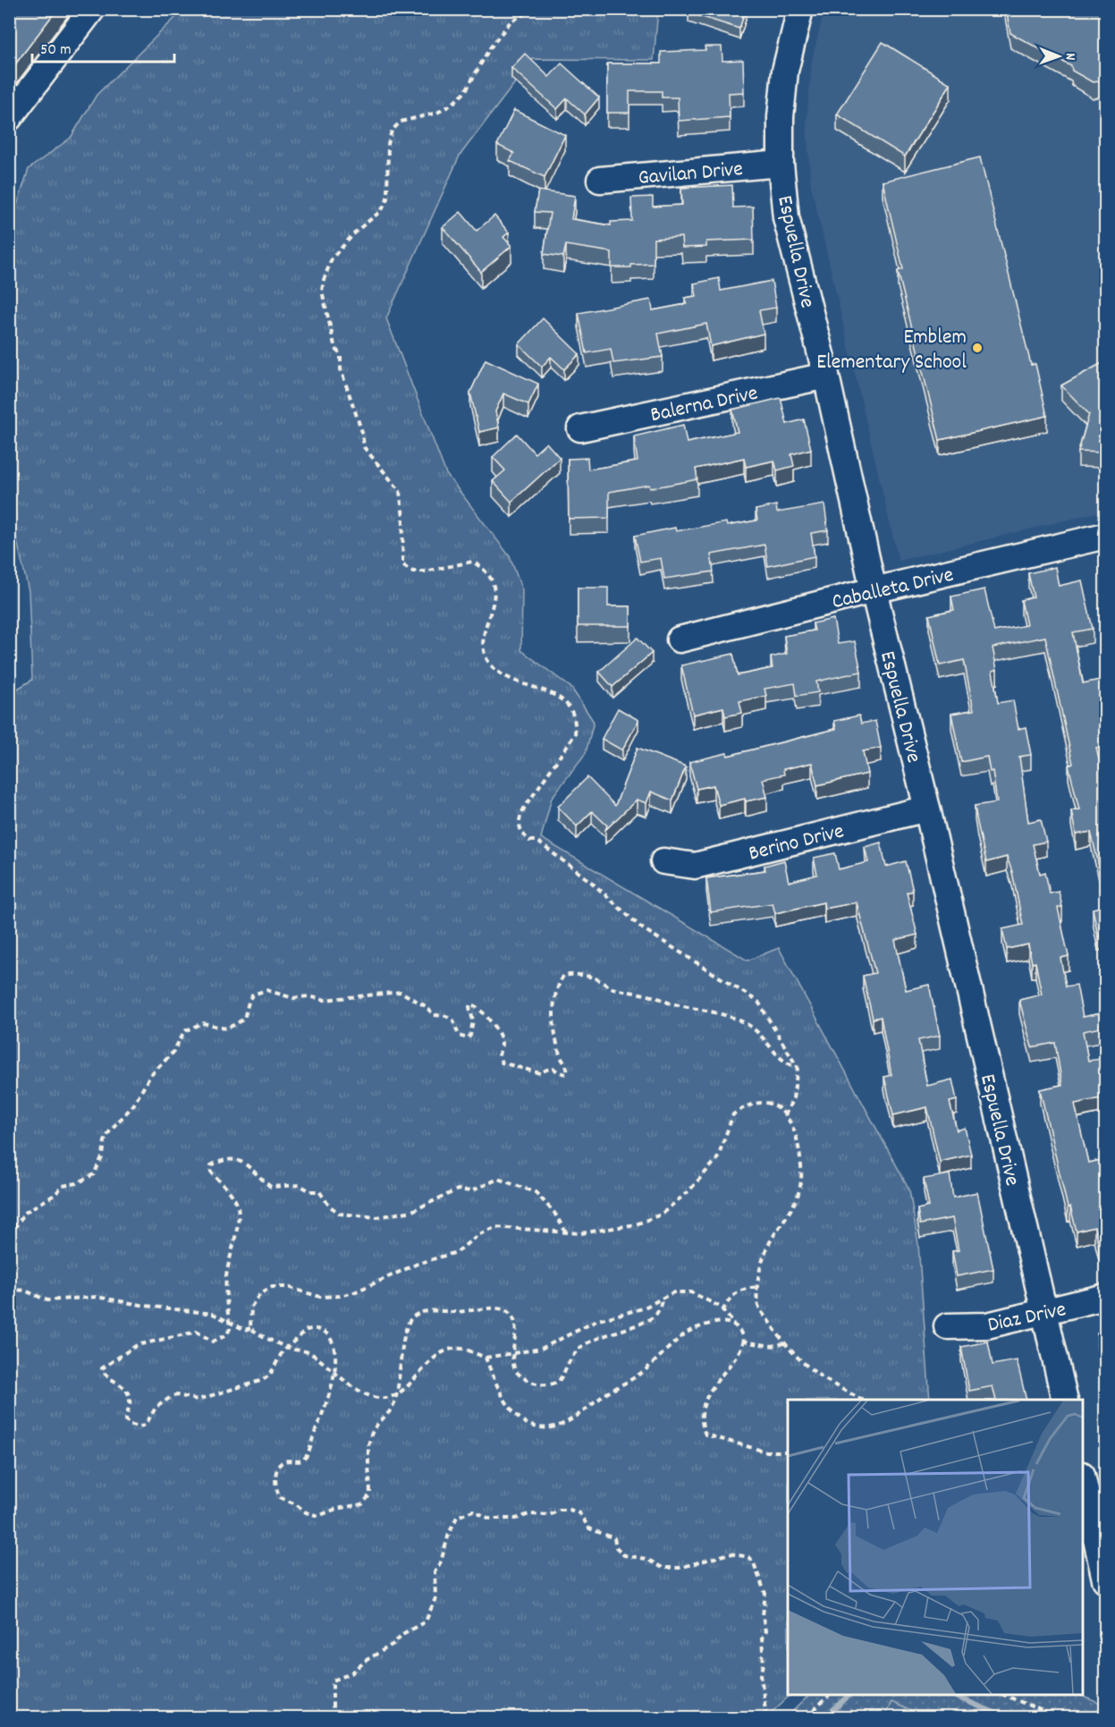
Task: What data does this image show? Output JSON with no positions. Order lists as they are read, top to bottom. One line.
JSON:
{"streets":{"street":["Gavilan Drive","Espuella Drive","Balerna Drive","Caballeta Drive","Berino Drive","Diaz Drive"]},"crossings":[["Gavilan Drive","Espuella Drive"],["Espuella Drive","Balerna Drive"],["Espuella Drive","Caballeta Drive"],["Espuella Drive","Berino Drive"],["Espuella Drive","Diaz Drive"]],"places":["Emblem Elementary School"],"scale_bar":"50 m","north":"right"}
